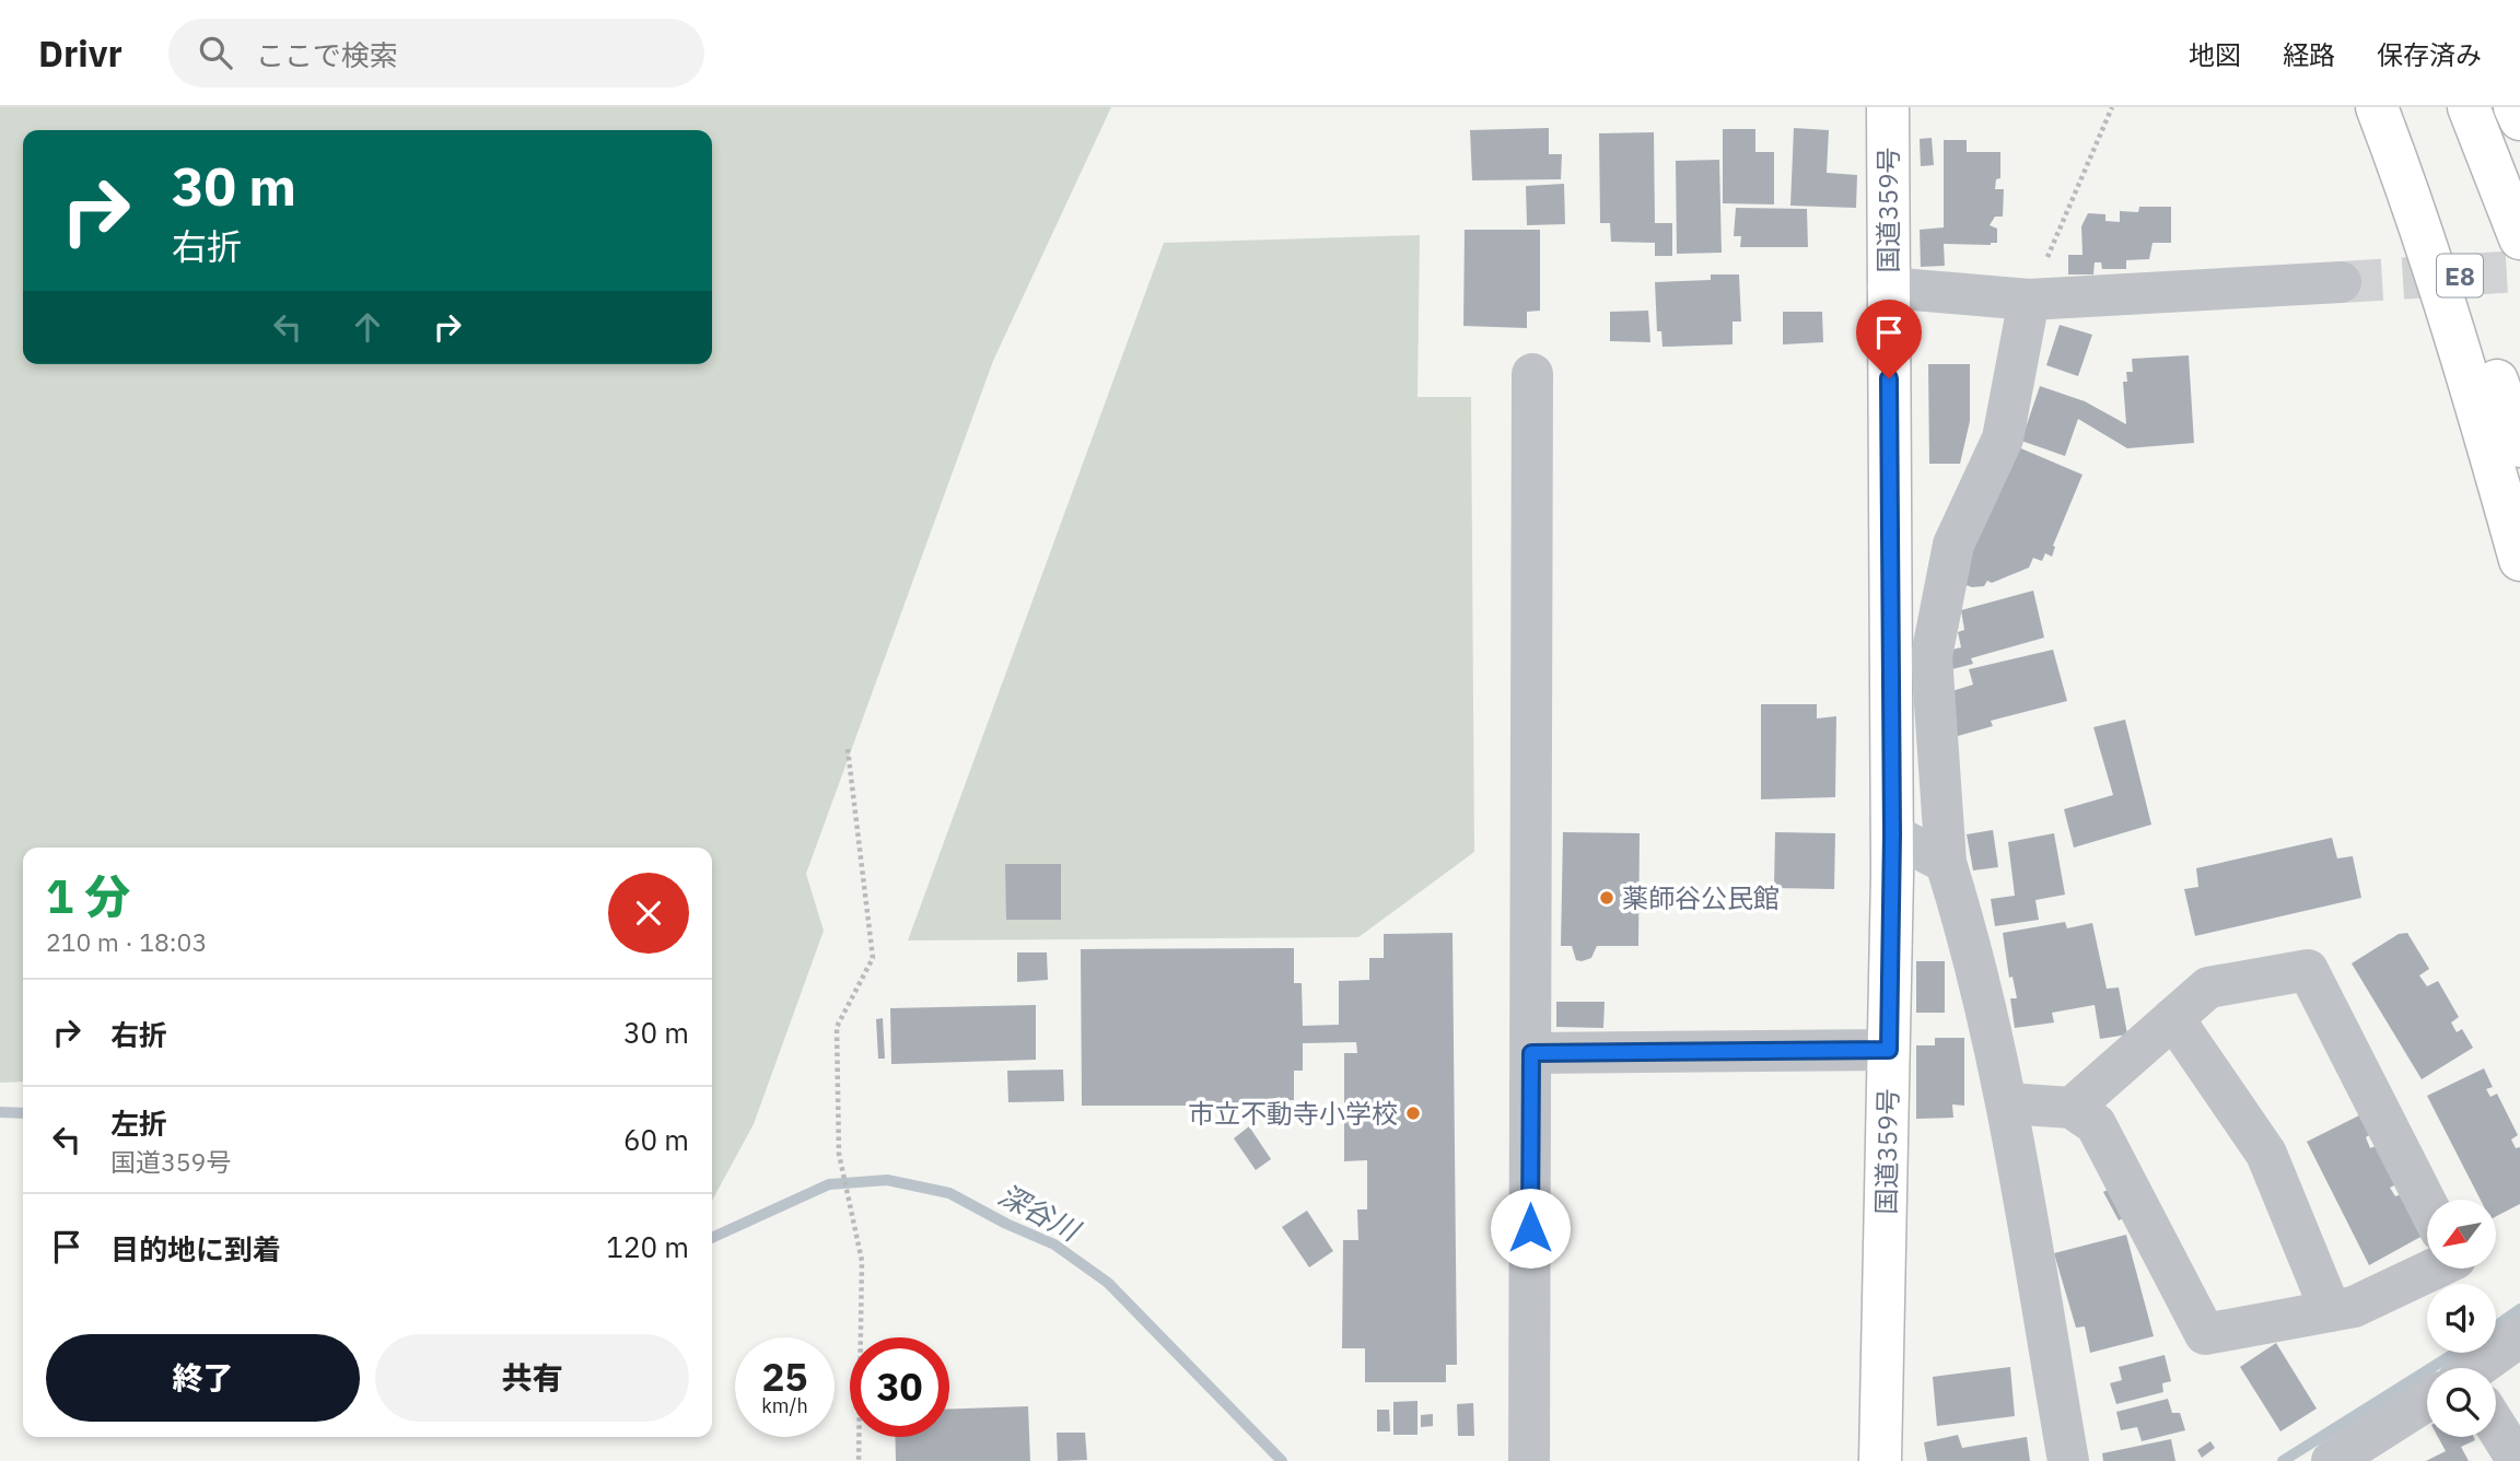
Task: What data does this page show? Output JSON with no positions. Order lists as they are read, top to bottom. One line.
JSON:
{"streets":{"highway":["国道359号","E8"]},"water":["深谷川"],"places":["薬師谷公民館","市立不動寺小学校"],"north":"bottom left","page":{"header":"Drivr","search":"ここで検索","nav":["地図","経路","保存済み"],"turn":["30 m","右折"],"heading":["1 分","210 m · 18:03"],"list":[{"name":"右折","value":"30 m"},{"name":"左折","note":"国道359号","value":"60 m"},{"name":"目的地に到着","value":"120 m"}],"buttons":["終了","共有"],"speed":"25 km/h","limit":"30"}}
